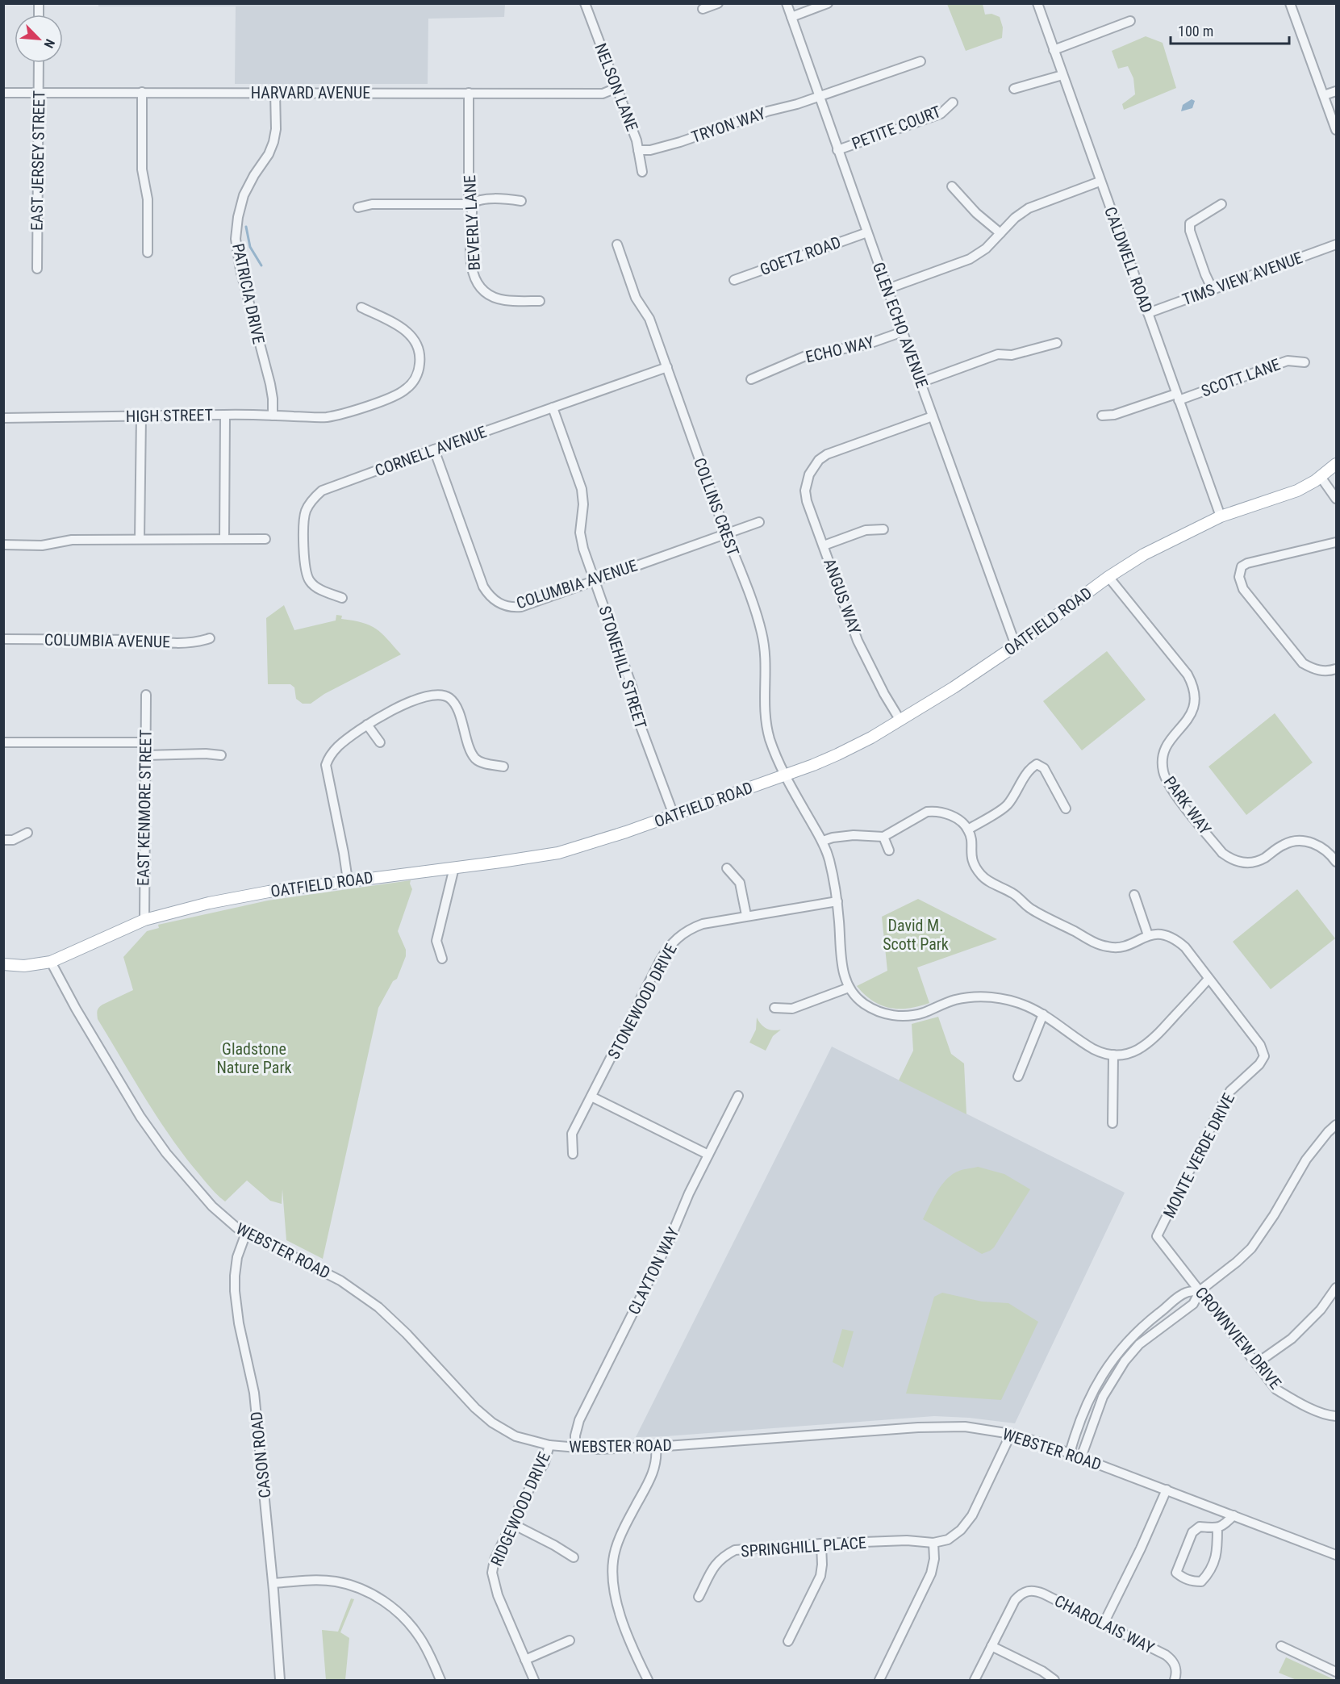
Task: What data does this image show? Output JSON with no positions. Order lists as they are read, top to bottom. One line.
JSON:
{"streets":{"main road":["OATFIELD ROAD"],"street":["NELSON LANE","HARVARD AVENUE","TRYON WAY","PETITE COURT","EAST JERSEY STREET","BEVERLY LANE","GOETZ ROAD","CALDWELL ROAD","TIMS VIEW AVENUE","PATRICIA DRIVE","GLEN ECHO AVENUE","ECHO WAY","SCOTT LANE","HIGH STREET","CORNELL AVENUE","COLLINS CREST","COLUMBIA AVENUE","ANGUS WAY","STONEHILL STREET","PARK WAY","EAST KENMORE STREET","STONEWOOD DRIVE","MONTE VERDE DRIVE","WEBSTER ROAD","CLAYTON WAY","CROWNVIEW DRIVE","CASON ROAD","RIDGEWOOD DRIVE","SPRINGHILL PLACE","CHAROLAIS WAY"]},"crossings":[["NELSON LANE","HARVARD AVENUE"],["NELSON LANE","TRYON WAY"],["HARVARD AVENUE","EAST JERSEY STREET"],["HARVARD AVENUE","BEVERLY LANE"],["HARVARD AVENUE","PATRICIA DRIVE"],["TRYON WAY","GLEN ECHO AVENUE"],["PETITE COURT","GLEN ECHO AVENUE"],["GOETZ ROAD","GLEN ECHO AVENUE"],["CALDWELL ROAD","TIMS VIEW AVENUE"],["CALDWELL ROAD","SCOTT LANE"],["CALDWELL ROAD","OATFIELD ROAD"],["PATRICIA DRIVE","HIGH STREET"],["GLEN ECHO AVENUE","ECHO WAY"],["GLEN ECHO AVENUE","ANGUS WAY"],["GLEN ECHO AVENUE","OATFIELD ROAD"],["CORNELL AVENUE","COLLINS CREST"],["CORNELL AVENUE","COLUMBIA AVENUE"],["CORNELL AVENUE","STONEHILL STREET"],["COLLINS CREST","COLUMBIA AVENUE"],["COLLINS CREST","OATFIELD ROAD"],["COLLINS CREST","STONEWOOD DRIVE"],["COLUMBIA AVENUE","STONEHILL STREET"],["ANGUS WAY","OATFIELD ROAD"],["OATFIELD ROAD","STONEHILL STREET"],["OATFIELD ROAD","PARK WAY"],["OATFIELD ROAD","EAST KENMORE STREET"],["OATFIELD ROAD","WEBSTER ROAD"],["MONTE VERDE DRIVE","CROWNVIEW DRIVE"],["WEBSTER ROAD","CLAYTON WAY"],["WEBSTER ROAD","CASON ROAD"],["WEBSTER ROAD","RIDGEWOOD DRIVE"]],"parks":["David M. Scott Park","Gladstone Nature Park"],"scale_bar":"100 m","north":"bottom right"}
